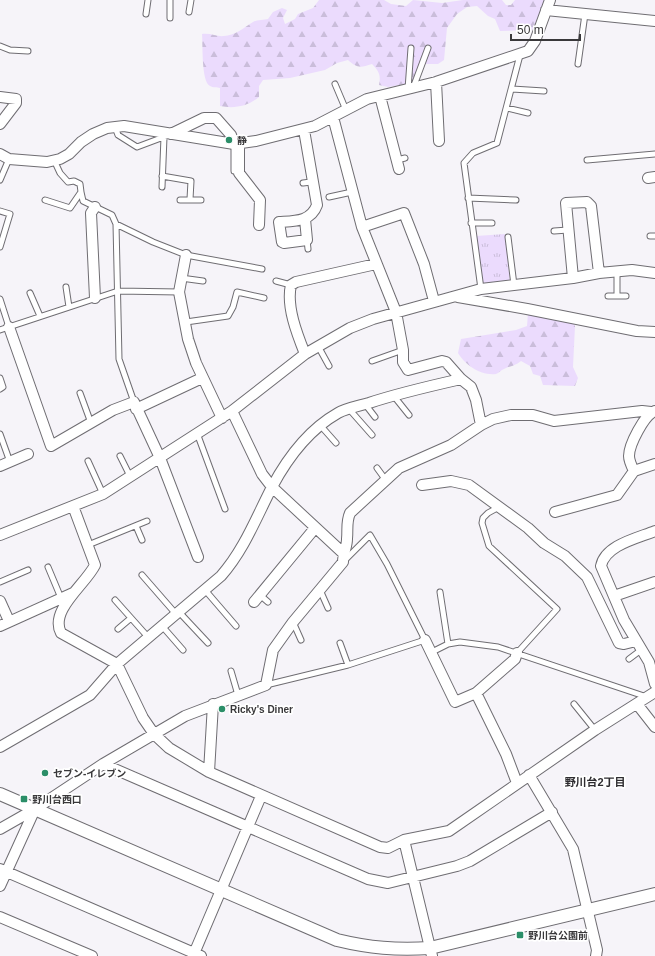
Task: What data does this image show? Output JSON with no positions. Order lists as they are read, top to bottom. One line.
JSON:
{"districts":["野川台2丁目"],"places":{"other":["静","Ricky's Diner","セブン-イレブン"],"transit":["野川台西口","野川台公園前"]},"scale_bar":"50 m"}
